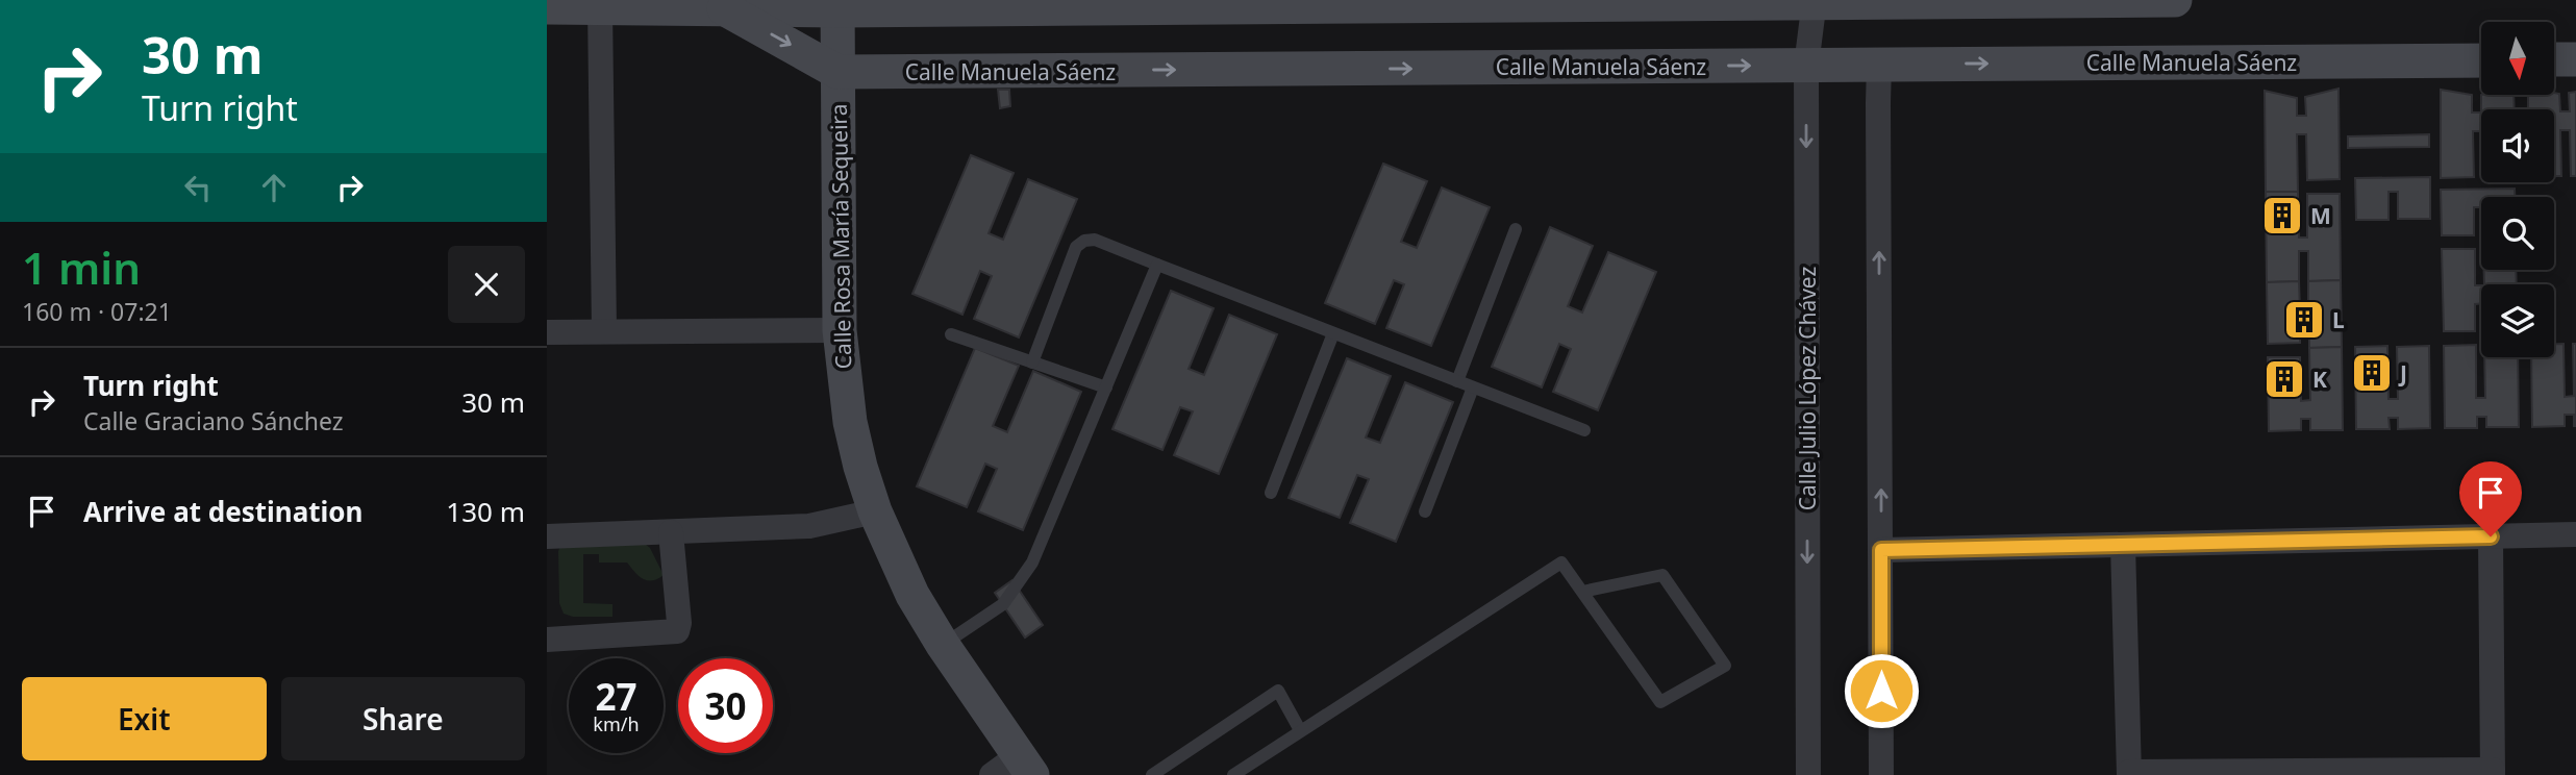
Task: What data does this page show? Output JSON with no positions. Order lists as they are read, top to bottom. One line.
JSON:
{"streets":{"street":["Calle Manuela Sáenz","Calle Rosa María Sequeira","Calle Julio López Chávez"]},"crossings":[["Calle Manuela Sáenz","Calle Rosa María Sequeira"],["Calle Manuela Sáenz","Calle Julio López Chávez"]],"places":{"building":["M","L","J","K"]},"north":"bottom","page":{"turn":["30 m","Turn right"],"heading":["1 min","160 m · 07:21"],"list":[{"name":"Turn right","note":"Calle Graciano Sánchez","value":"30 m"},{"name":"Arrive at destination","value":"130 m"}],"speed":"27 km/h","limit":"30","buttons":["Exit","Share"]}}
